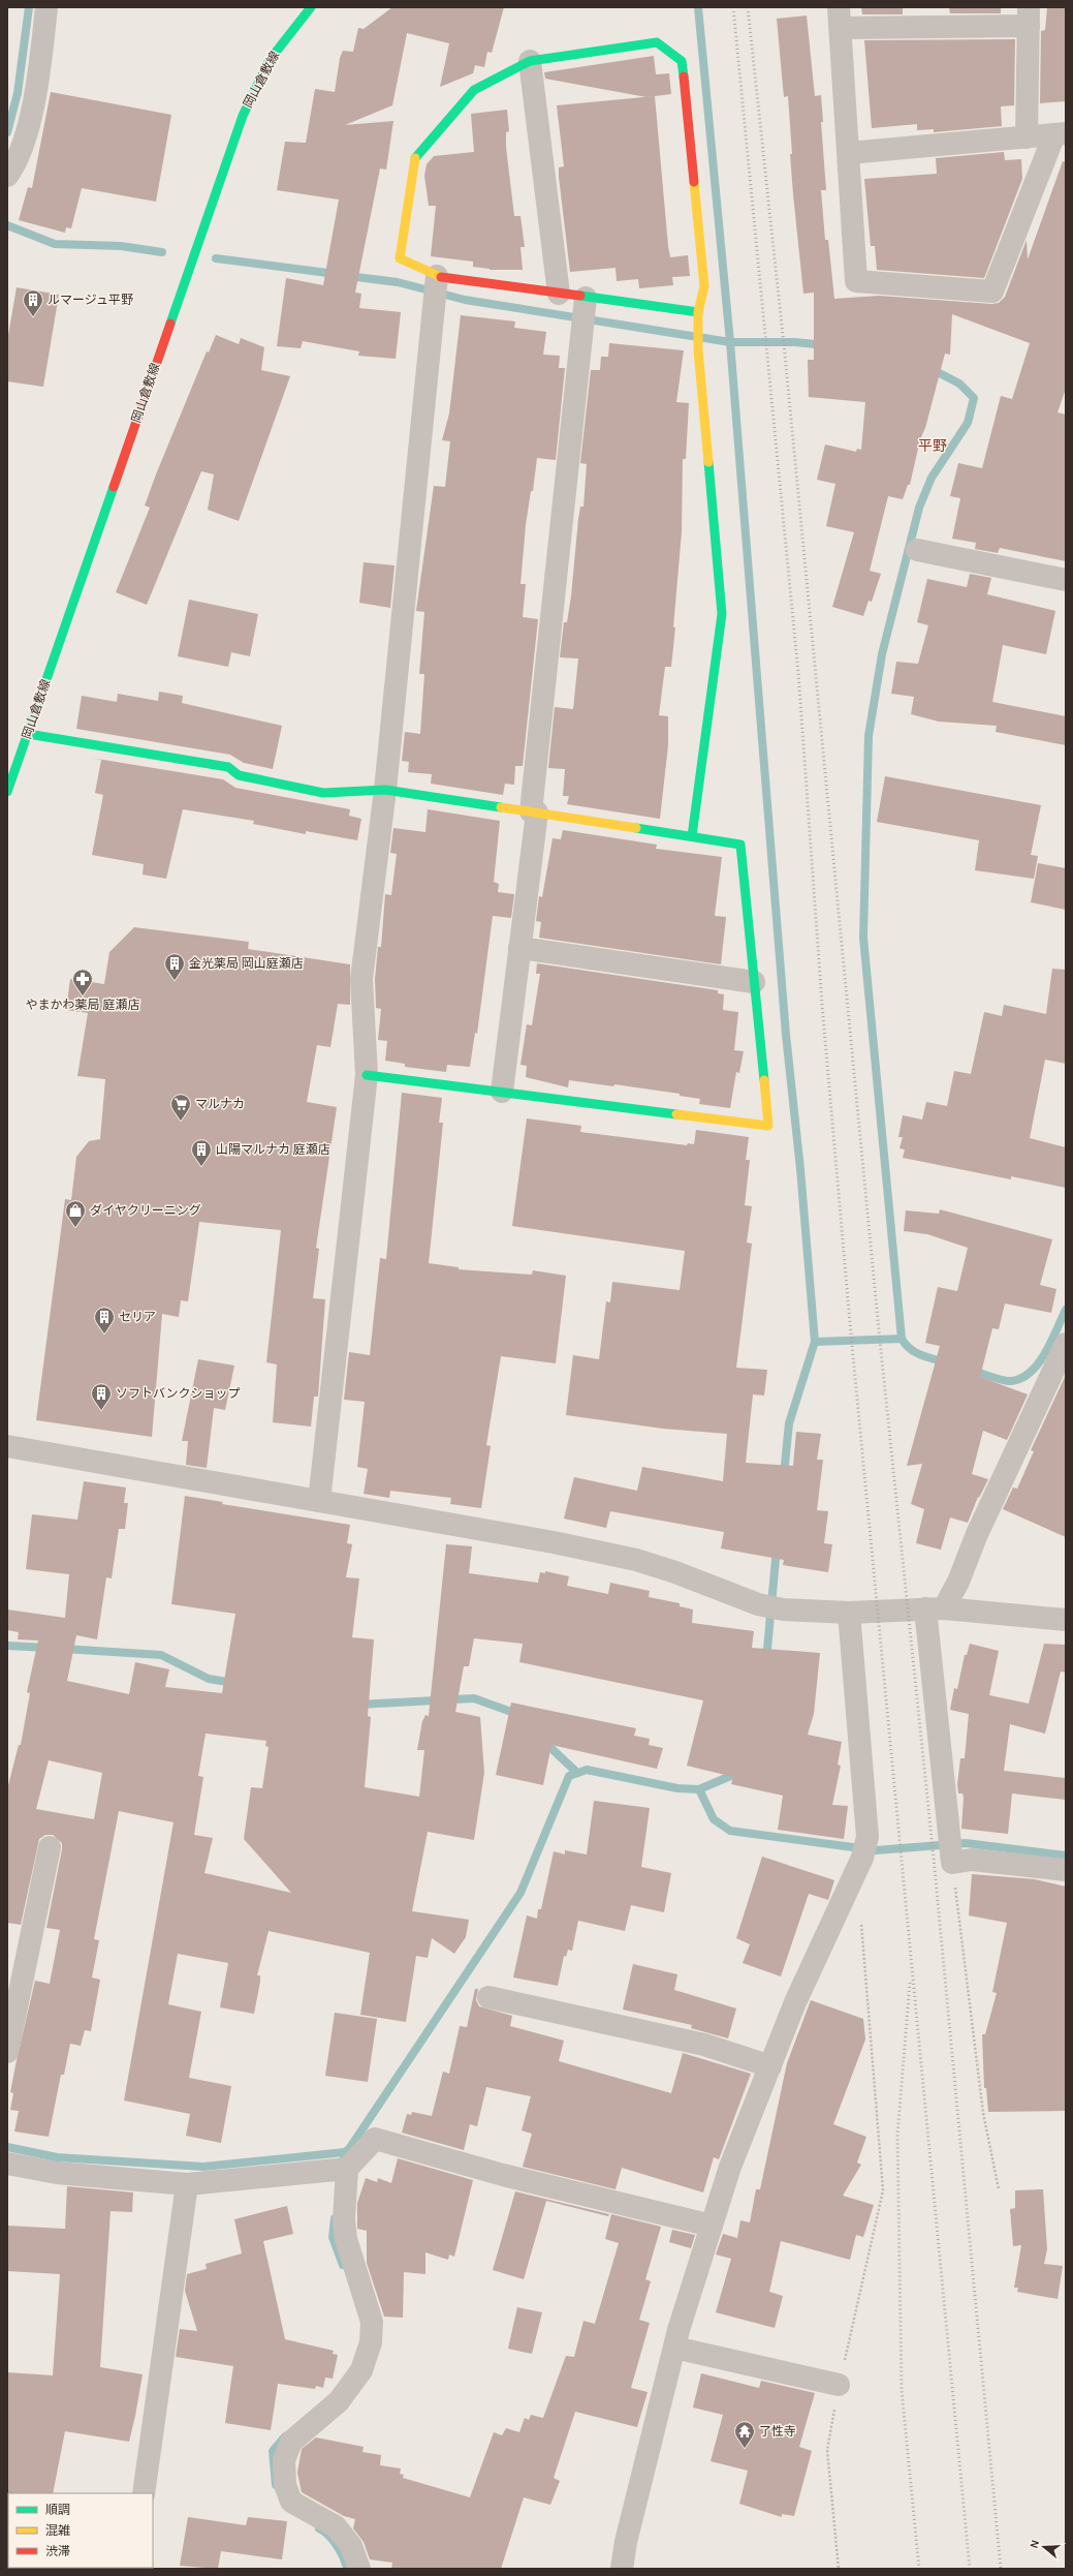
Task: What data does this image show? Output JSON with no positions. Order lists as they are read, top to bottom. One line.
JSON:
{"streets":{"street":["岡山倉敷線"]},"districts":["平野"],"places":{"building":["ルマージュ平野","金光薬局 岡山庭瀬店","山陽マルナカ 庭瀬店","セリア","ソフトバンクショップ"],"pharmacy":["やまかわ薬局 庭瀬店"],"supermarket":["マルナカ"],"shop":["ダイヤクリーニング"],"temple":["了性寺"]},"legend":["順調","混雑","渋滞"],"north":"left"}
